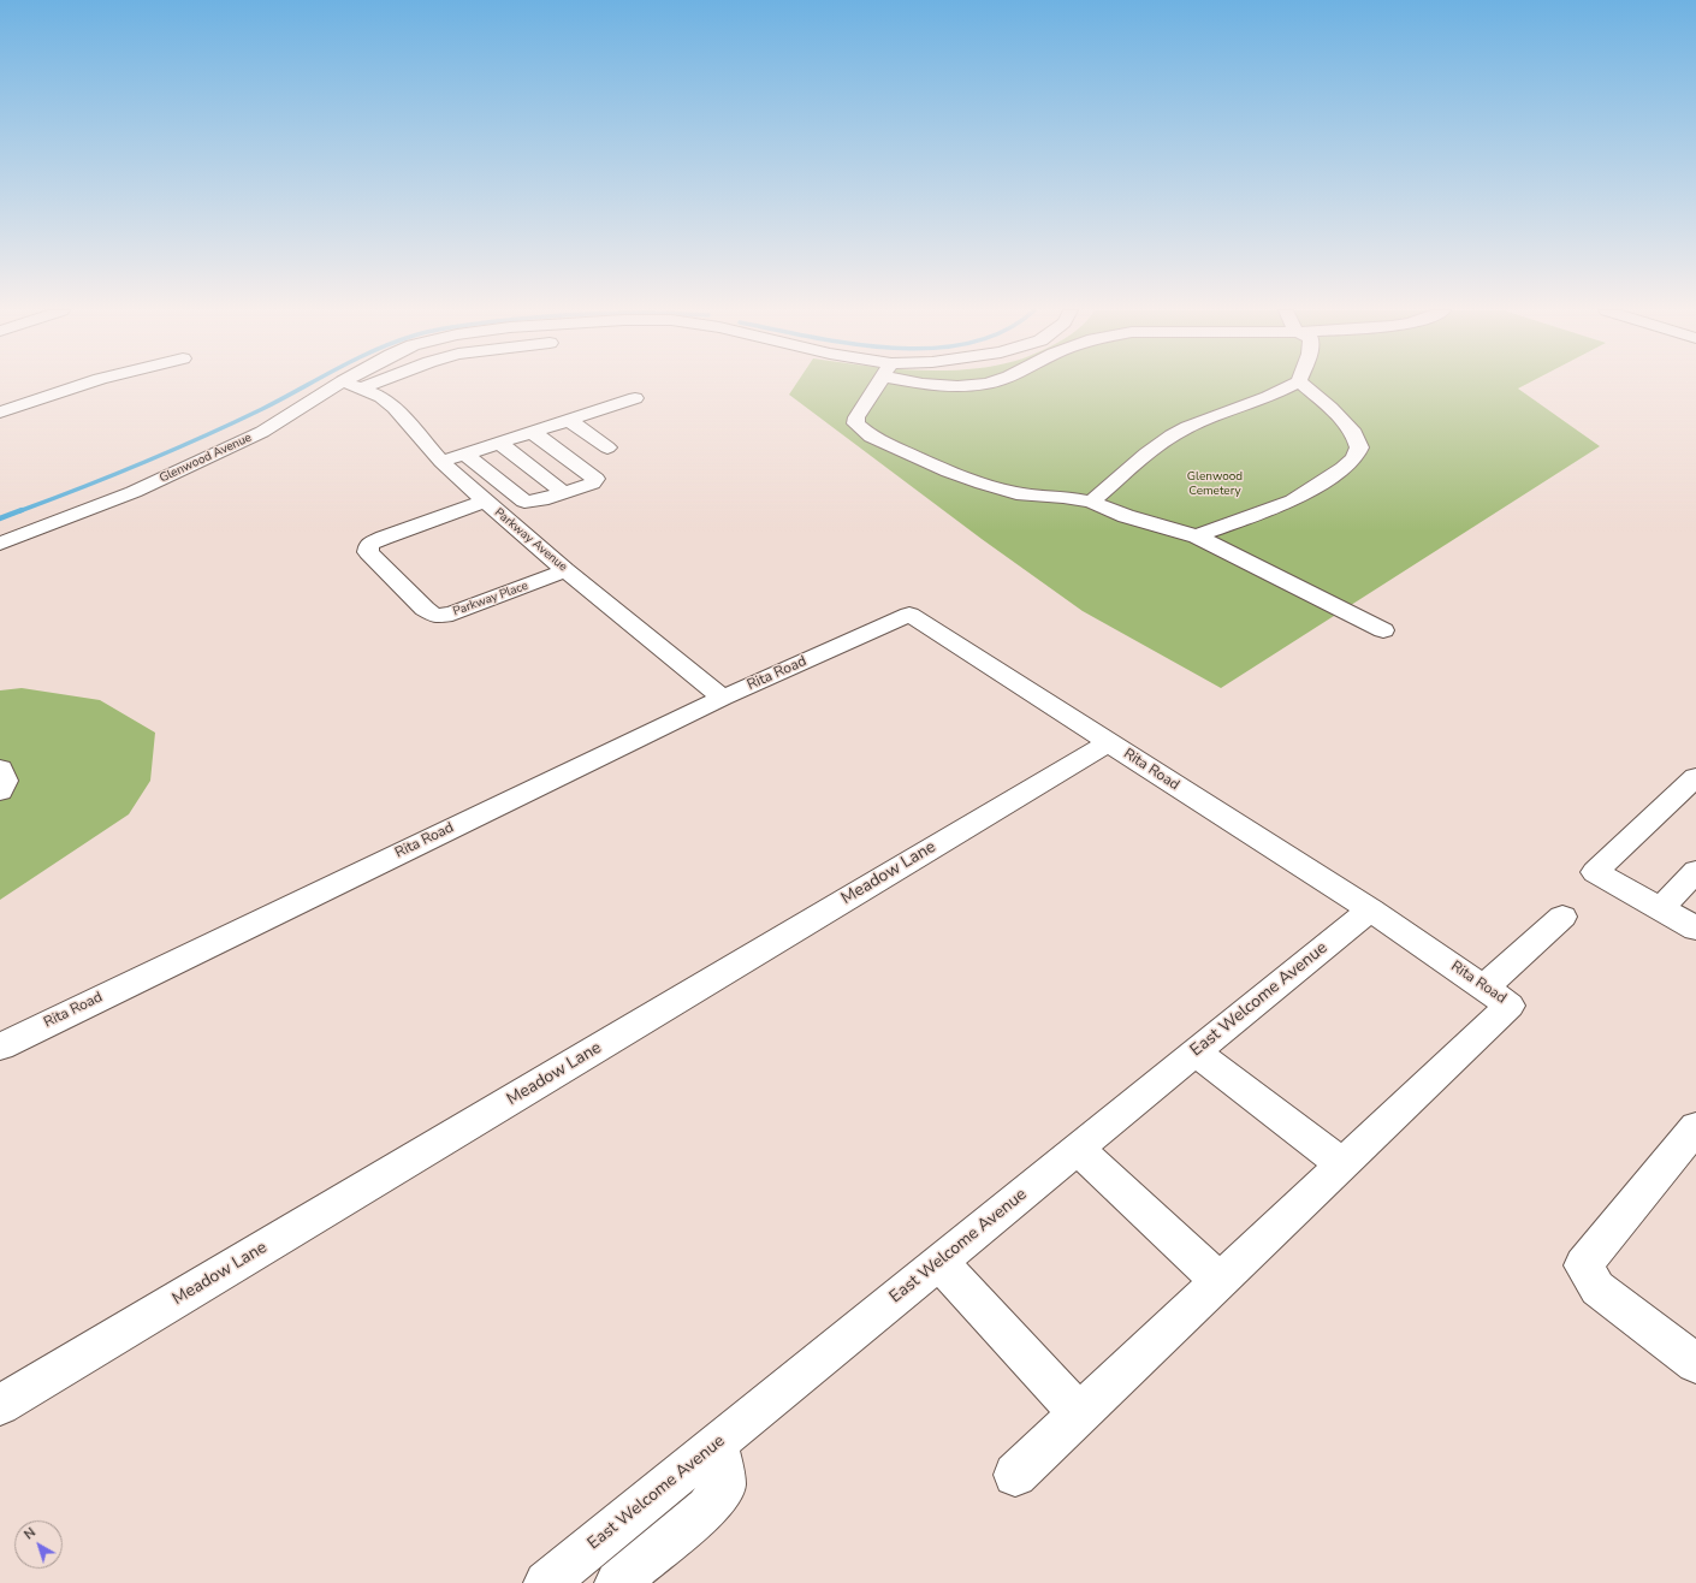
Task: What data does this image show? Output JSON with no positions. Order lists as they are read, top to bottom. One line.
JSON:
{"streets":{"street":["Glenwood Avenue","Parkway Avenue","Parkway Place","Rita Road","Meadow Lane","East Welcome Avenue"]},"crossings":[["Glenwood Avenue","Parkway Avenue"],["Parkway Avenue","Parkway Place"],["Parkway Avenue","Rita Road"],["Rita Road","Meadow Lane"],["Rita Road","East Welcome Avenue"]],"parks":["Glenwood Cemetery"],"north":"top left"}
